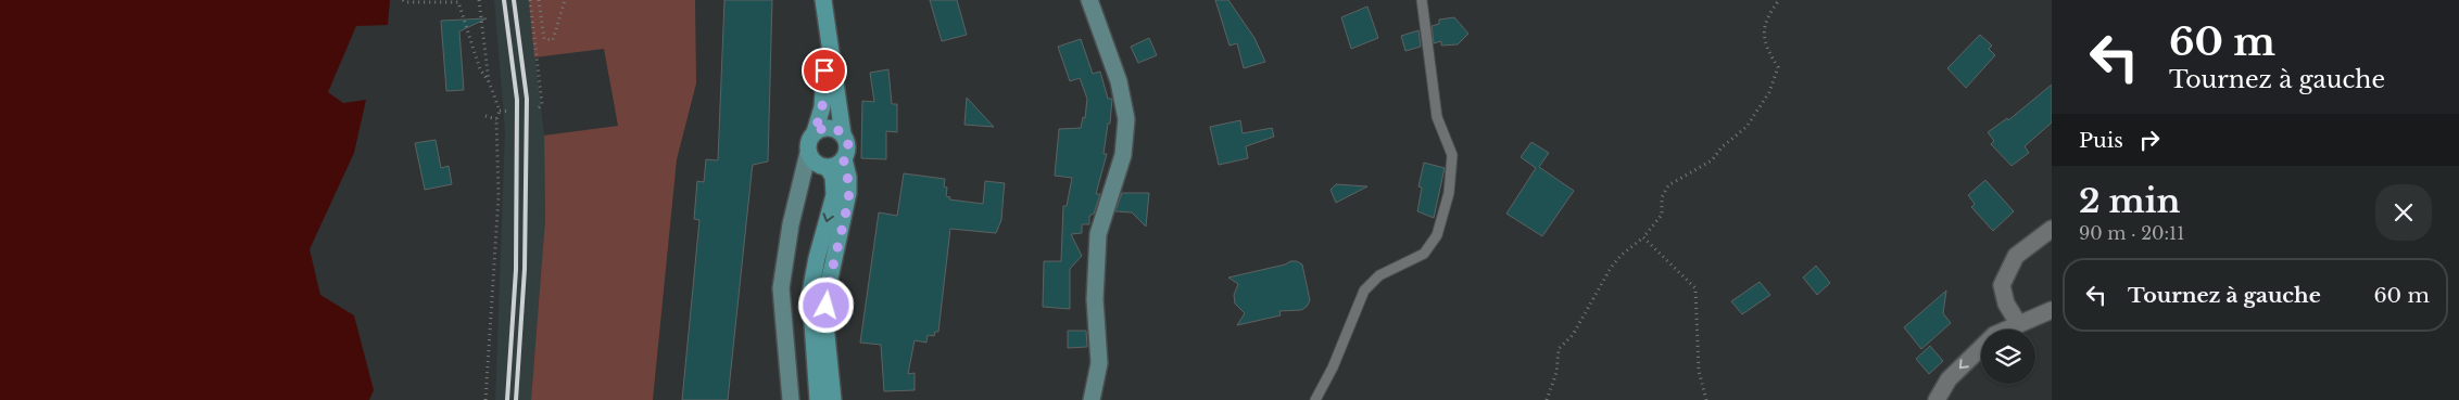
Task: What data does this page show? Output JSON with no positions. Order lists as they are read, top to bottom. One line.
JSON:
{"page":{"turn":["60 m","Tournez à gauche"],"then":"Puis","heading":["2 min","90 m · 20:11"],"list":[{"name":"Tournez à gauche","value":"60 m"}]}}
